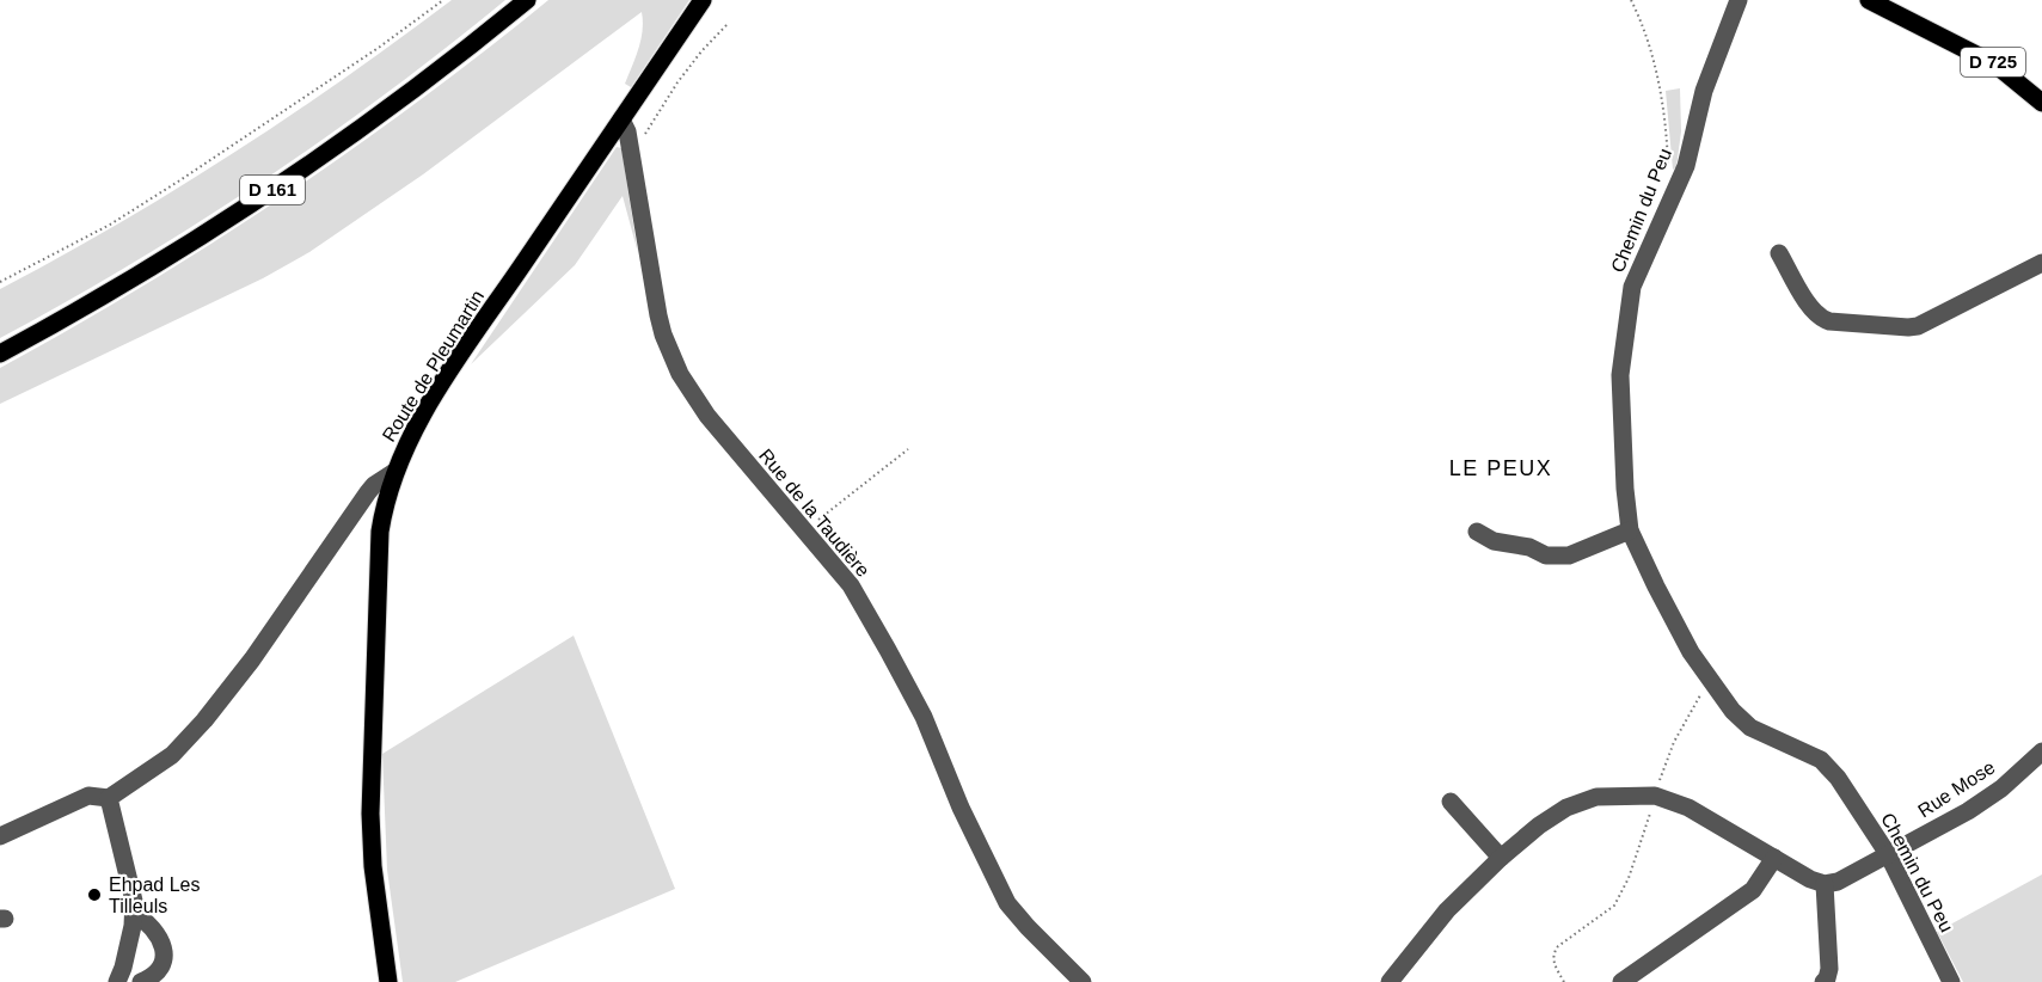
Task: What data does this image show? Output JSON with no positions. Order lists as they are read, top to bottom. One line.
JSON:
{"streets":{"main road":["D 725","D 161","Route de Pleumartin"],"street":["Chemin du Peu","Rue de la Taudière","Rue Mose"]},"crossings":[["Chemin du Peu","Rue Mose"],["Route de Pleumartin","Rue de la Taudière"]],"districts":["LE PEUX"],"places":["Ehpad Les Tilleuls"]}
